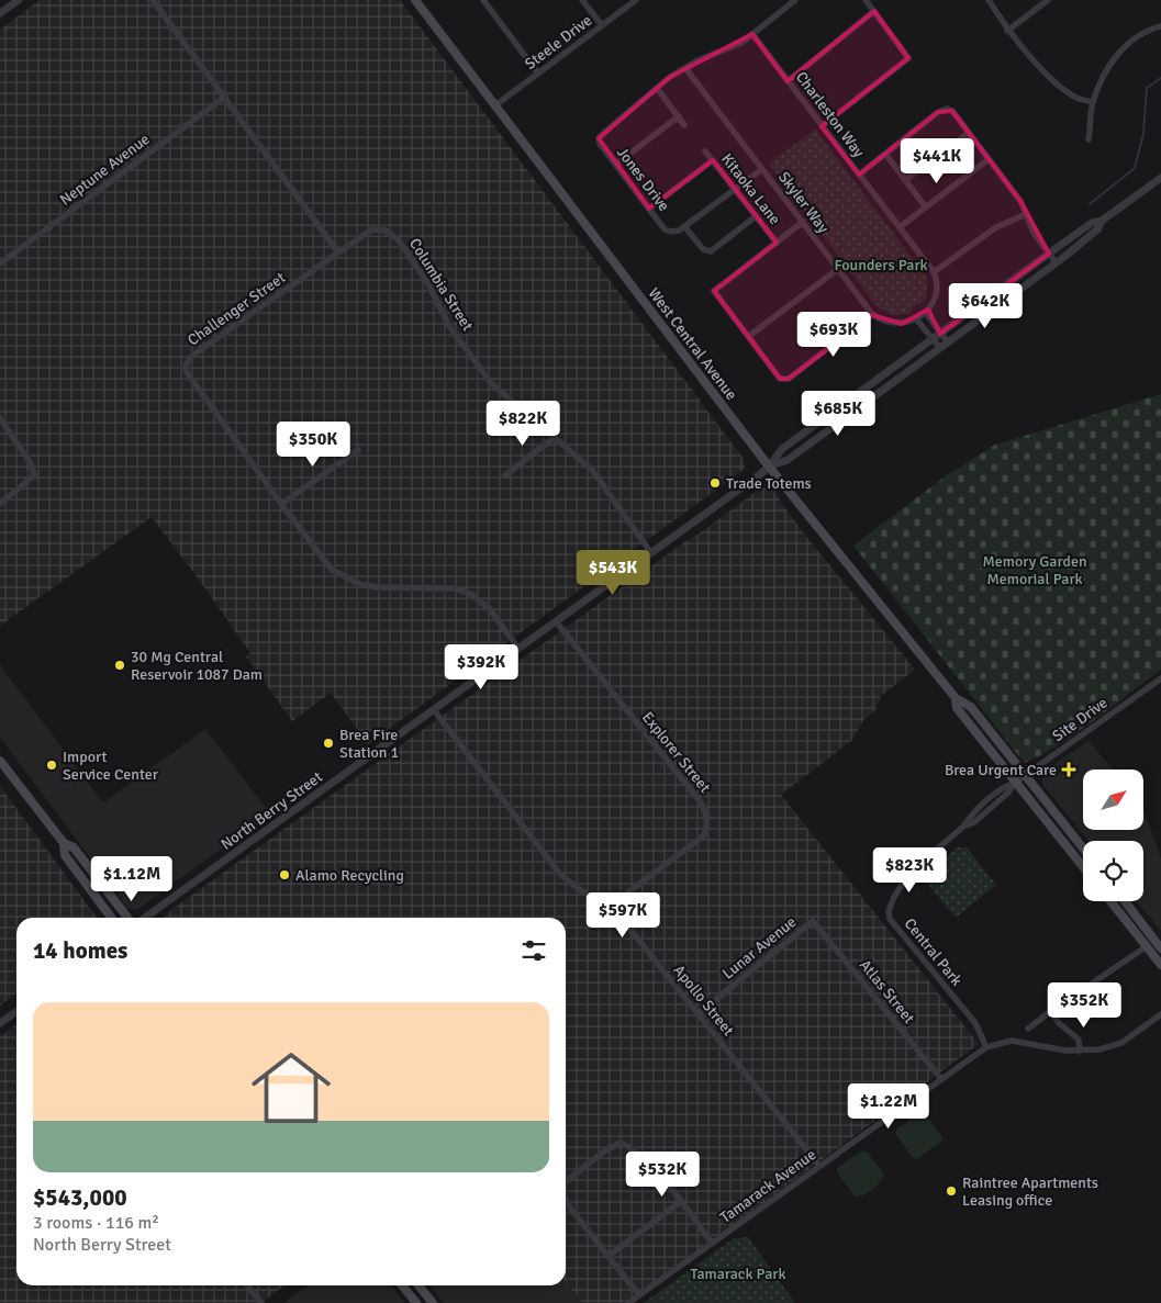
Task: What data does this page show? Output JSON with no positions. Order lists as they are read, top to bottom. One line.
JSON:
{"streets":{"main road":["West Central Avenue"],"street":["Steele Drive","Charleston Way","Neptune Avenue","Jones Drive","Kitaoka Lane","Skyler Way","Columbia Street","Challenger Street","Site Drive","Explorer Street","North Berry Street","Lunar Avenue","Central Park","Atlas Street","Apollo Street","Tamarack Avenue"]},"crossings":[["Steele Drive","West Central Avenue"],["Columbia Street","Challenger Street"],["Columbia Street","North Berry Street"],["Challenger Street","North Berry Street"],["West Central Avenue","Site Drive"],["West Central Avenue","North Berry Street"],["Site Drive","Central Park"],["Explorer Street","North Berry Street"],["Explorer Street","Apollo Street"],["North Berry Street","Apollo Street"],["Lunar Avenue","Atlas Street"],["Lunar Avenue","Apollo Street"],["Central Park","Tamarack Avenue"],["Atlas Street","Tamarack Avenue"],["Apollo Street","Tamarack Avenue"]],"parks":["Founders Park","Memory Garden Memorial Park","Tamarack Park"],"places":{"other":["Trade Totems","30 Mg Central Reservoir 1087 Dam","Brea Fire Station 1","Import Service Center","Alamo Recycling","Raintree Apartments Leasing office"],"health":["Brea Urgent Care"]},"north":"top right","page":{"price":["$441K","$642K","$693K","$685K","$822K","$350K","$543K","$392K","$823K","$1.12M","$597K","$352K","$1.22M","$532K"],"heading":"14 homes","list":[{"name":"$543,000","note":"3 rooms · 116 m² · North Berry Street"}]}}
